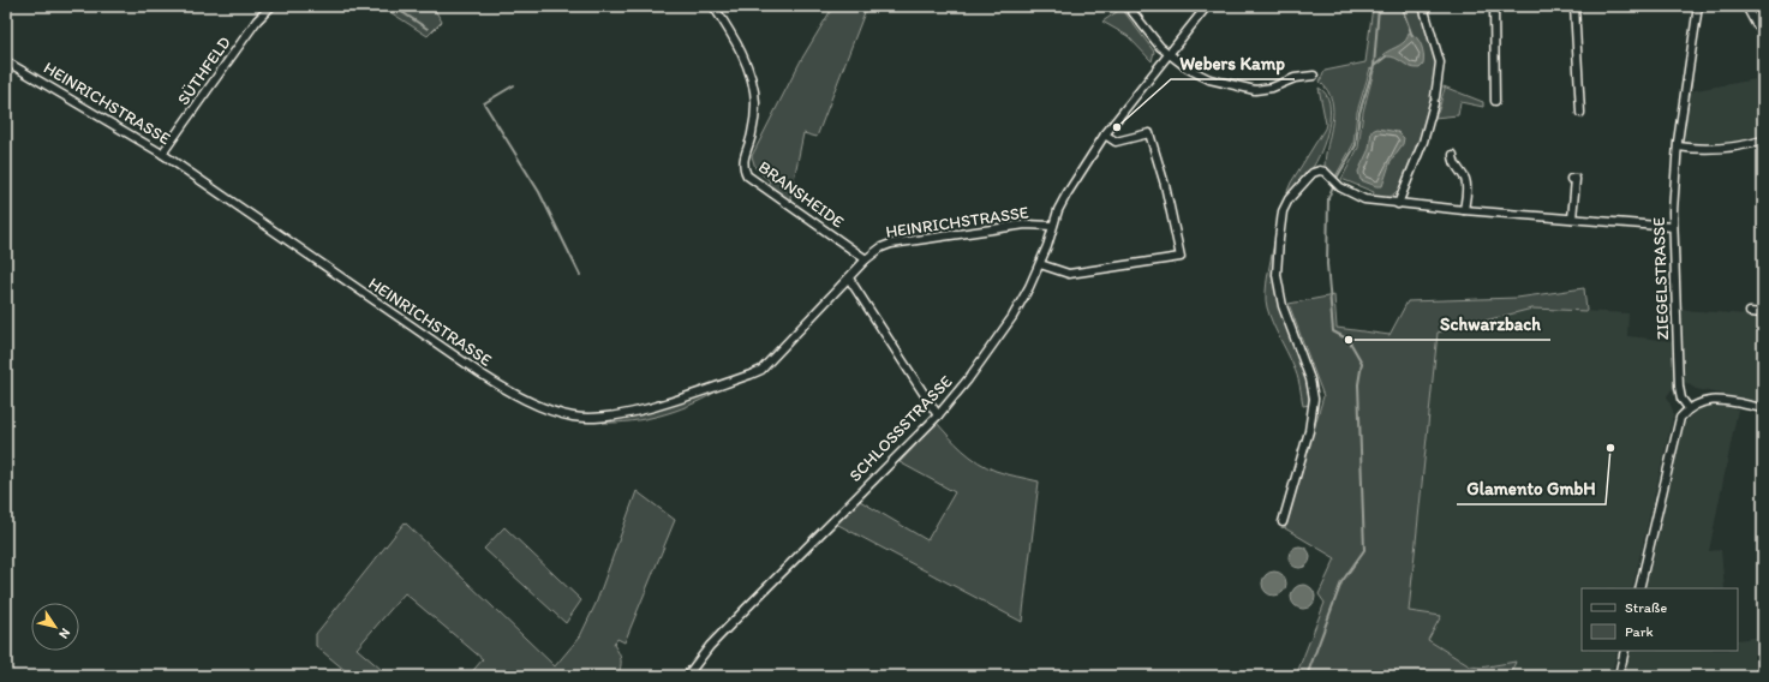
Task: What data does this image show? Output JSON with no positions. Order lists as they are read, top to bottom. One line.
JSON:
{"streets":{"street":["SÜTHFELD","HEINRICHSTRASSE","BRANSHEIDE","ZIEGELSTRASSE","SCHLOSSSTRASSE"]},"crossings":[["SÜTHFELD","HEINRICHSTRASSE"],["HEINRICHSTRASSE","BRANSHEIDE"],["HEINRICHSTRASSE","SCHLOSSSTRASSE"]],"places":["Webers Kamp","Schwarzbach","Glamento GmbH"],"legend":["Straße","Park"],"north":"bottom right"}
